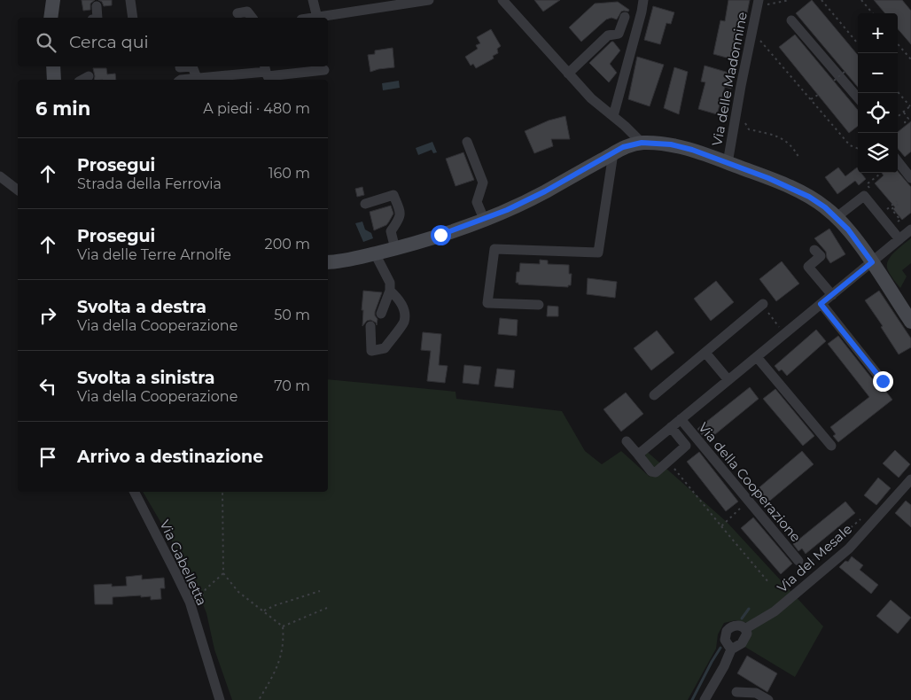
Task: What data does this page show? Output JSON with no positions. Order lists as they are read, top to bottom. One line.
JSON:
{"streets":{"street":["Via delle Madonnine","Via della Cooperazione","Via del Mesale","Via Gabelletta"]},"page":{"map_buttons":["+","−"],"search":"Cerca qui","heading":["6 min","A piedi · 480 m"],"list":[["Prosegui","Strada della Ferrovia","160 m"],["Prosegui","Via delle Terre Arnolfe","200 m"],["Svolta a destra","Via della Cooperazione","50 m"],["Svolta a sinistra","Via della Cooperazione","70 m"],"Arrivo a destinazione"]}}
